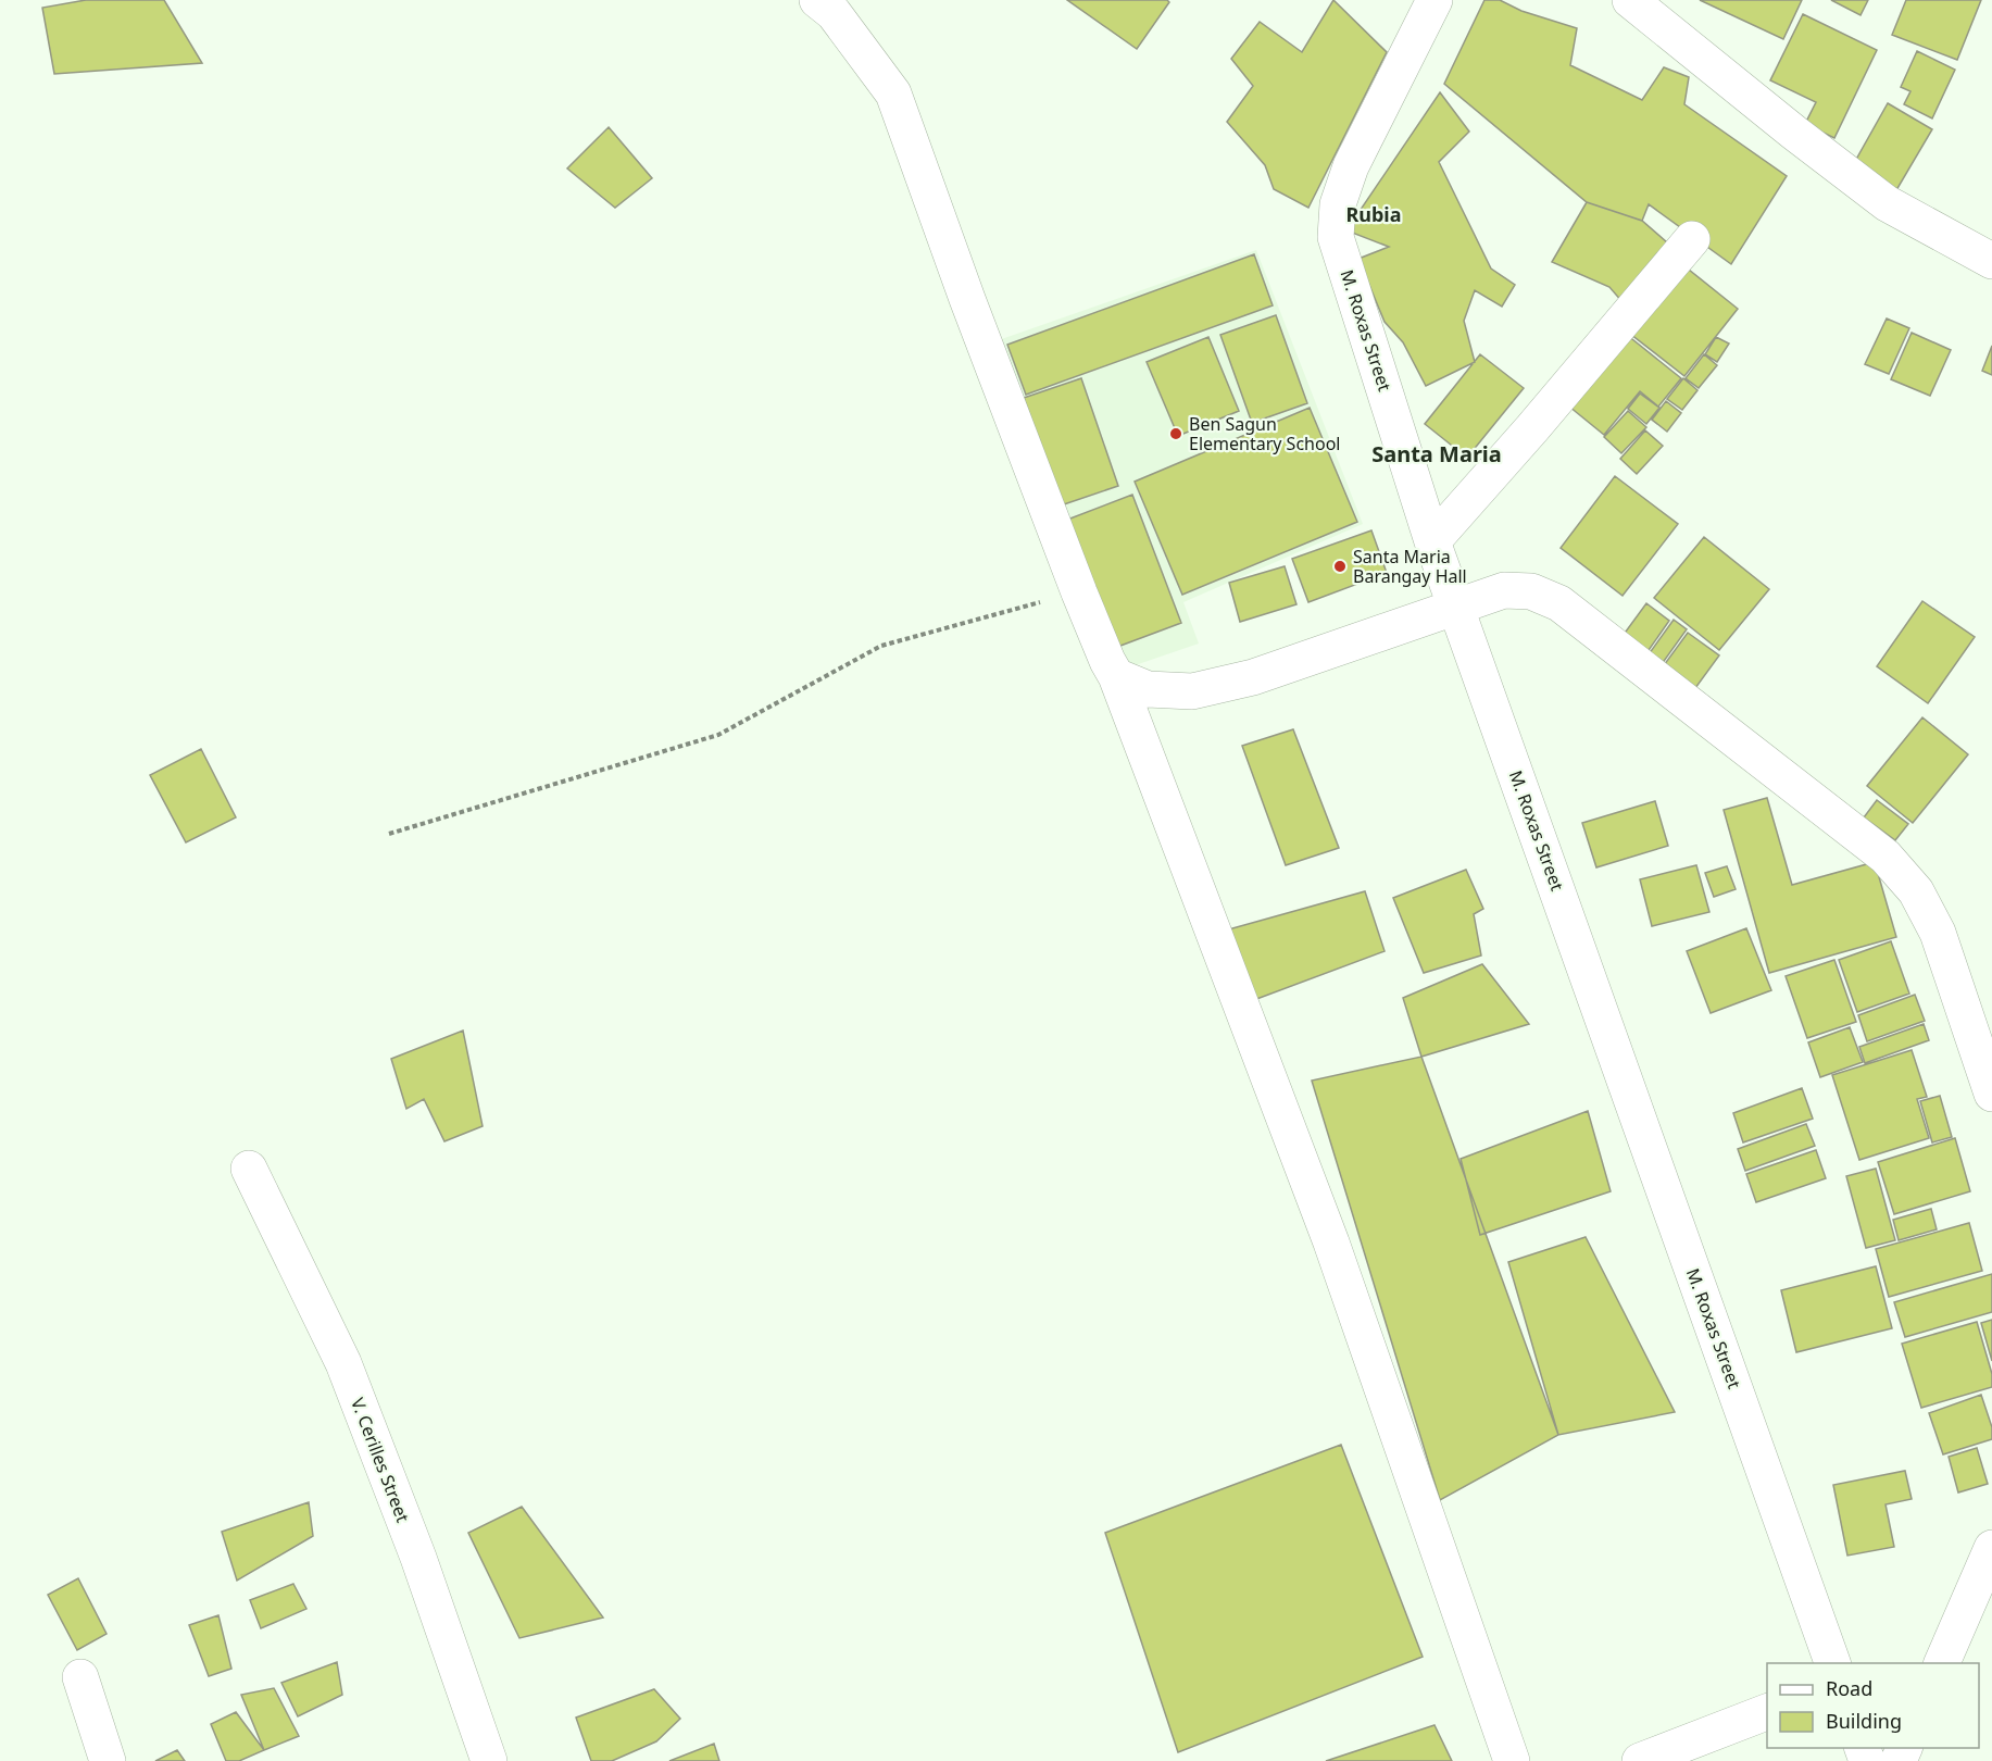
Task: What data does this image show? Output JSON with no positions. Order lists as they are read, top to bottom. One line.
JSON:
{"streets":{"street":["M. Roxas Street","V. Cerilles Street"]},"districts":["Rubia","Santa Maria"],"places":["Ben Sagun Elementary School","Santa Maria Barangay Hall"],"legend":["Road","Building"]}
